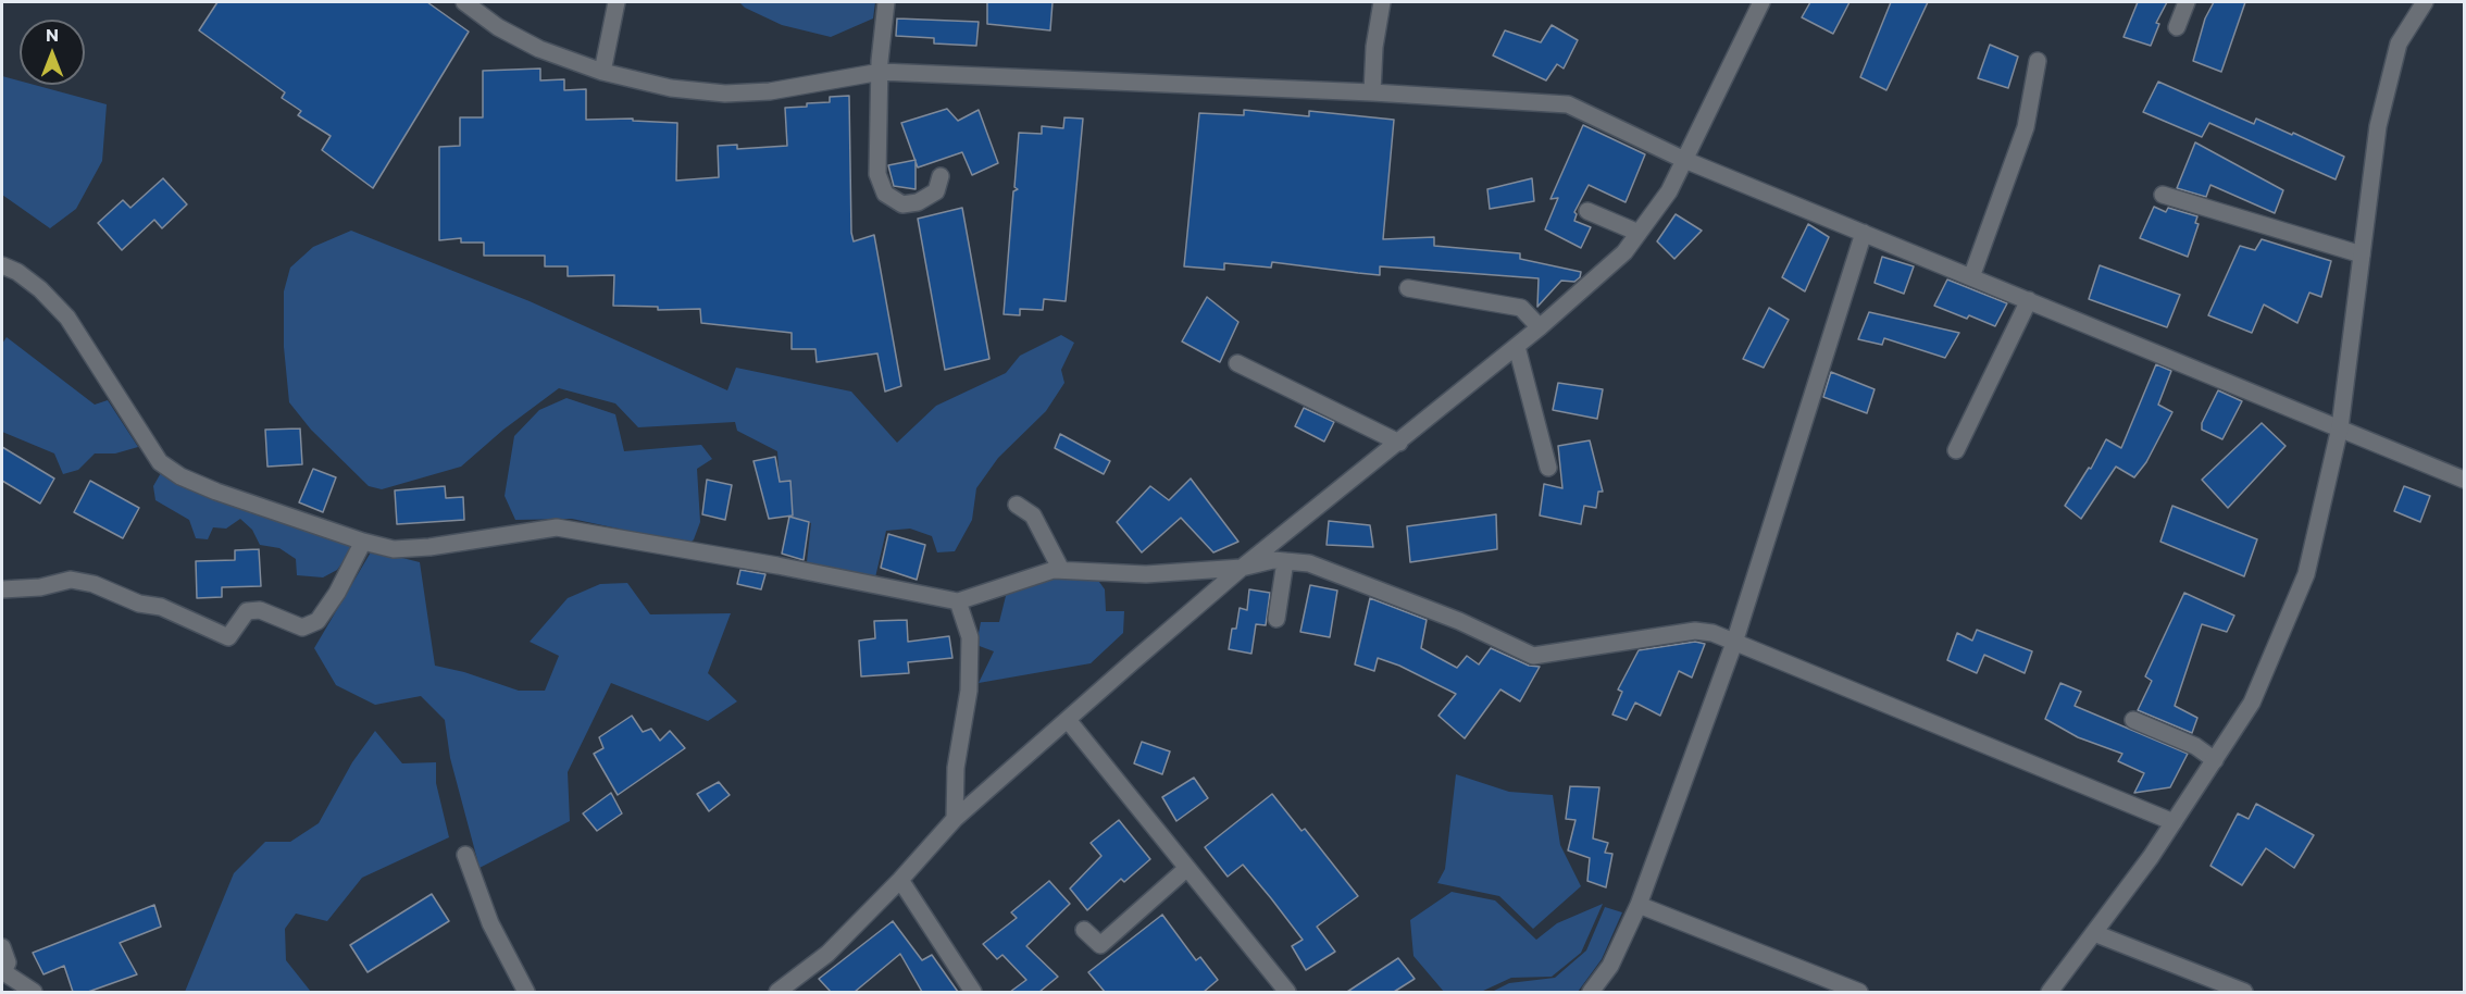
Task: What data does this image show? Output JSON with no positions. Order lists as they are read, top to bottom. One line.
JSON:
{"north":"top"}
